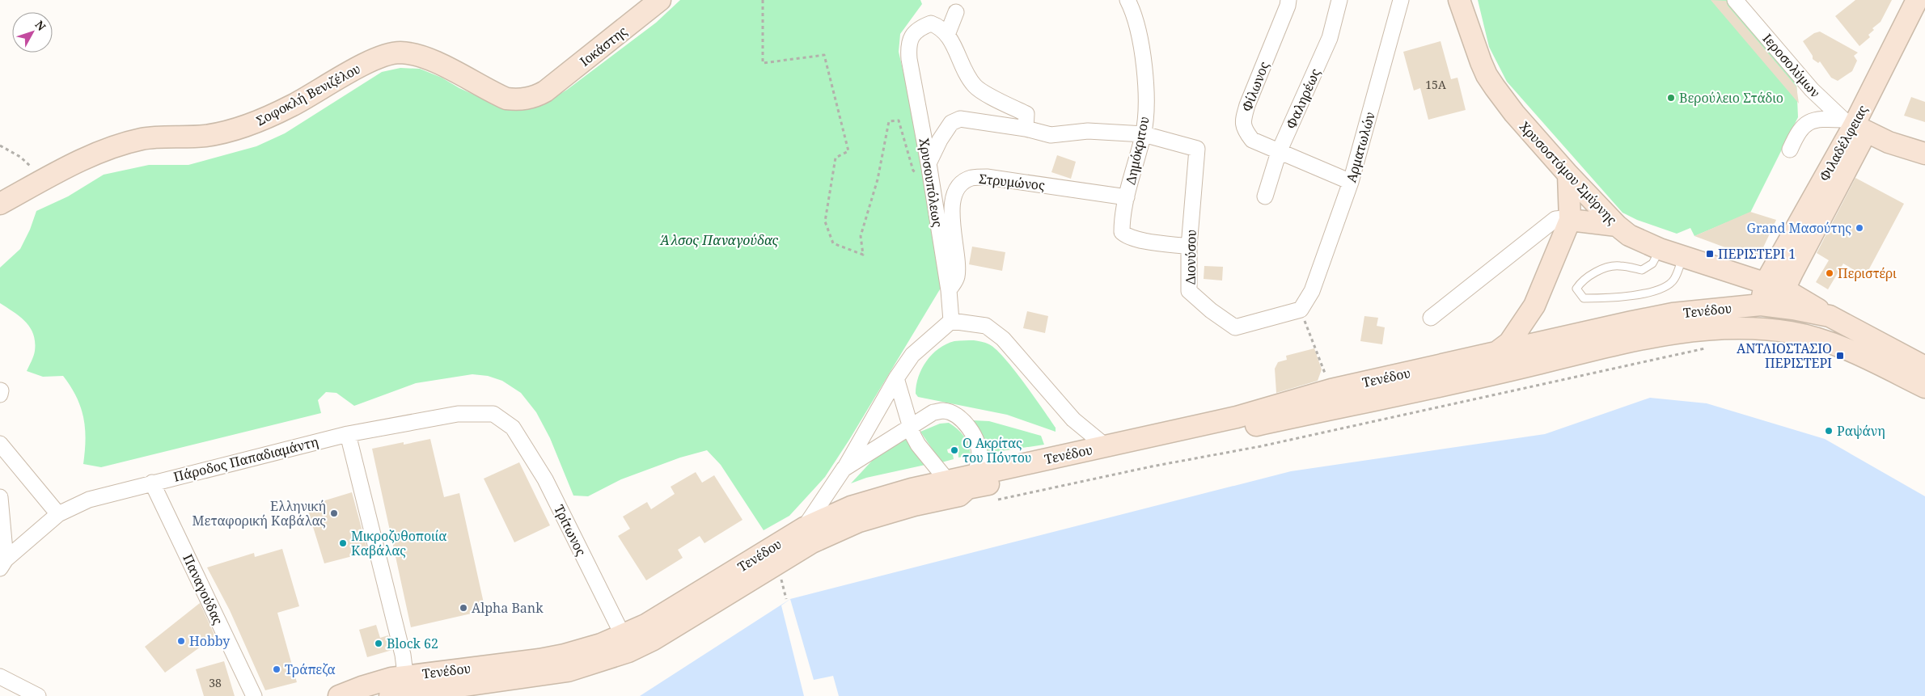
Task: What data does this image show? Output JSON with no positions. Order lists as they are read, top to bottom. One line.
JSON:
{"streets":{"main road":["Ιοκάστης","Σοφοκλή Βενιζέλου","Φιλαδέλφειας","Χρυσοστόμου Σμύρνης","Τενέδου"],"street":["Ιεροσολύμων","Φίλωνος","Φαληρέως","Αρματωλών","Δημόκριτου","Στρυμώνος","Χρυσουπόλεως","Διονύσου","Πάροδος Παπαδιαμάντη","Τρίτωνος","Παναγούδας"]},"crossings":[["Ιοκάστης","Σοφοκλή Βενιζέλου"],["Ιεροσολύμων","Φιλαδέλφειας"],["Φίλωνος","Φαληρέως"],["Φίλωνος","Αρματωλών"],["Φιλαδέλφειας","Χρυσοστόμου Σμύρνης"],["Φιλαδέλφειας","Τενέδου"],["Αρματωλών","Διονύσου"],["Δημόκριτου","Στρυμώνος"],["Δημόκριτου","Διονύσου"],["Χρυσοστόμου Σμύρνης","Τενέδου"],["Στρυμώνος","Χρυσουπόλεως"],["Τενέδου","Τρίτωνος"],["Πάροδος Παπαδιαμάντη","Τρίτωνος"],["Πάροδος Παπαδιαμάντη","Παναγούδας"]],"parks":["Άλσος Παναγούδας"],"places":{"other":["Βερούλειο Στάδιο","Grand Μασούτης","Περιστέρι","Ραψάνη","Ο Ακρίτας του Πόντου","Ελληνική Μεταφορική Καβάλας","Μικροζυθοποιία Καβάλας","Alpha Bank","Hobby","Block 62","Τράπεζα"],"transit":["ΠΕΡΙΣΤΕΡΙ 1","ΑΝΤΛΙΟΣΤΑΣΙΟ ΠΕΡΙΣΤΕΡΙ"]},"house_numbers":["15Α","38"],"north":"top right"}
